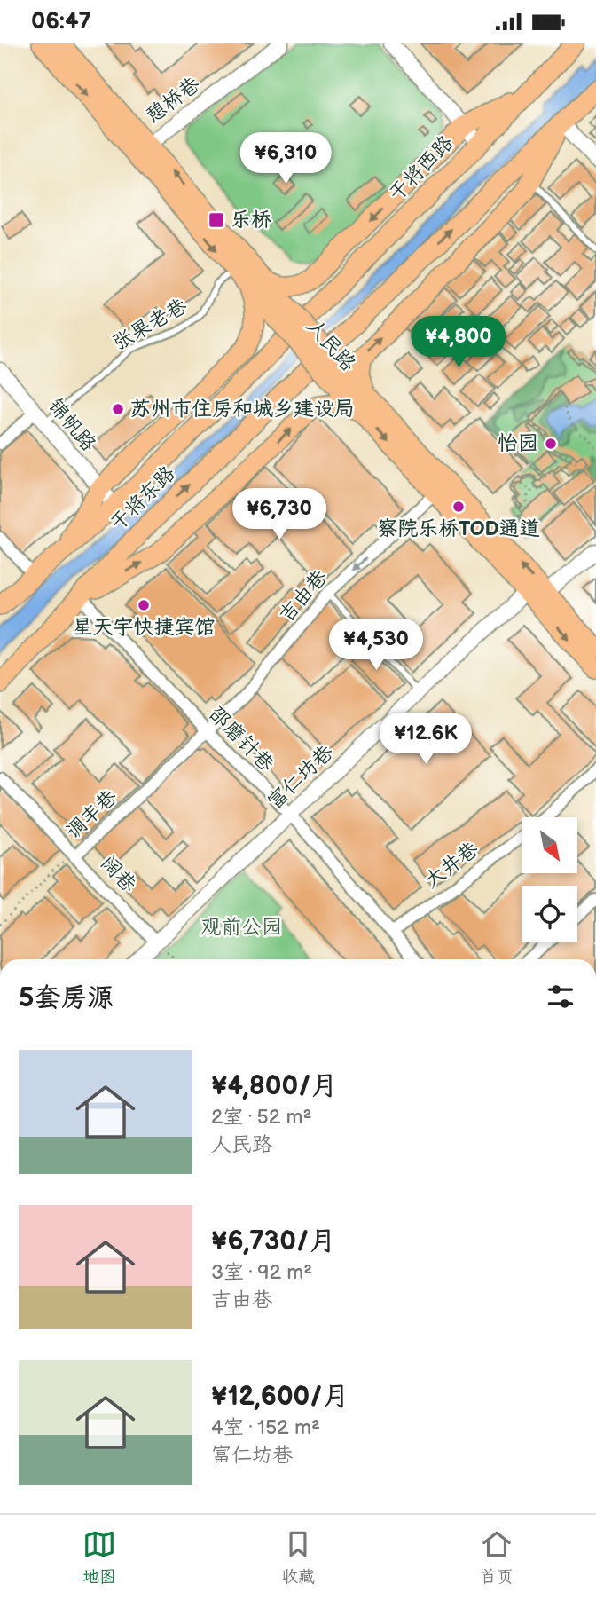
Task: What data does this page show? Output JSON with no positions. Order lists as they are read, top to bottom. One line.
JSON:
{"streets":{"main road":["干将西路","人民路","干将东路"],"street":["憩桥巷","锦帆路","吉由巷","邵磨针巷","富仁坊巷","调丰巷","大井巷","阔巷"],"lane":["张果老巷"]},"crossings":[["憩桥巷","人民路"],["干将西路","干将东路"],["张果老巷","人民路"],["张果老巷","锦帆路"],["人民路","吉由巷"],["人民路","富仁坊巷"],["锦帆路","干将东路"],["干将东路","邵磨针巷"],["吉由巷","邵磨针巷"],["吉由巷","调丰巷"],["邵磨针巷","富仁坊巷"],["邵磨针巷","调丰巷"],["邵磨针巷","大井巷"],["富仁坊巷","阔巷"],["调丰巷","阔巷"]],"one_way":["吉由巷"],"parks":["观前公园"],"places":{"transit":["乐桥"],"other":["苏州市住房和城乡建设局","怡园","察院乐桥TOD通道","星天宇快捷宾馆"]},"north":"bottom right","page":{"status":"06:47","price":["¥6,310","¥4,800","¥6,730","¥4,530","¥12.6K"],"heading":"5套房源","list":[{"name":"¥4,800/月","note":"2室 · 52 m² · 人民路"},{"name":"¥6,730/月","note":"3室 · 92 m² · 吉由巷"},{"name":"¥12,600/月","note":"4室 · 152 m² · 富仁坊巷"}],"tabs":["地图","收藏","首页"]}}
